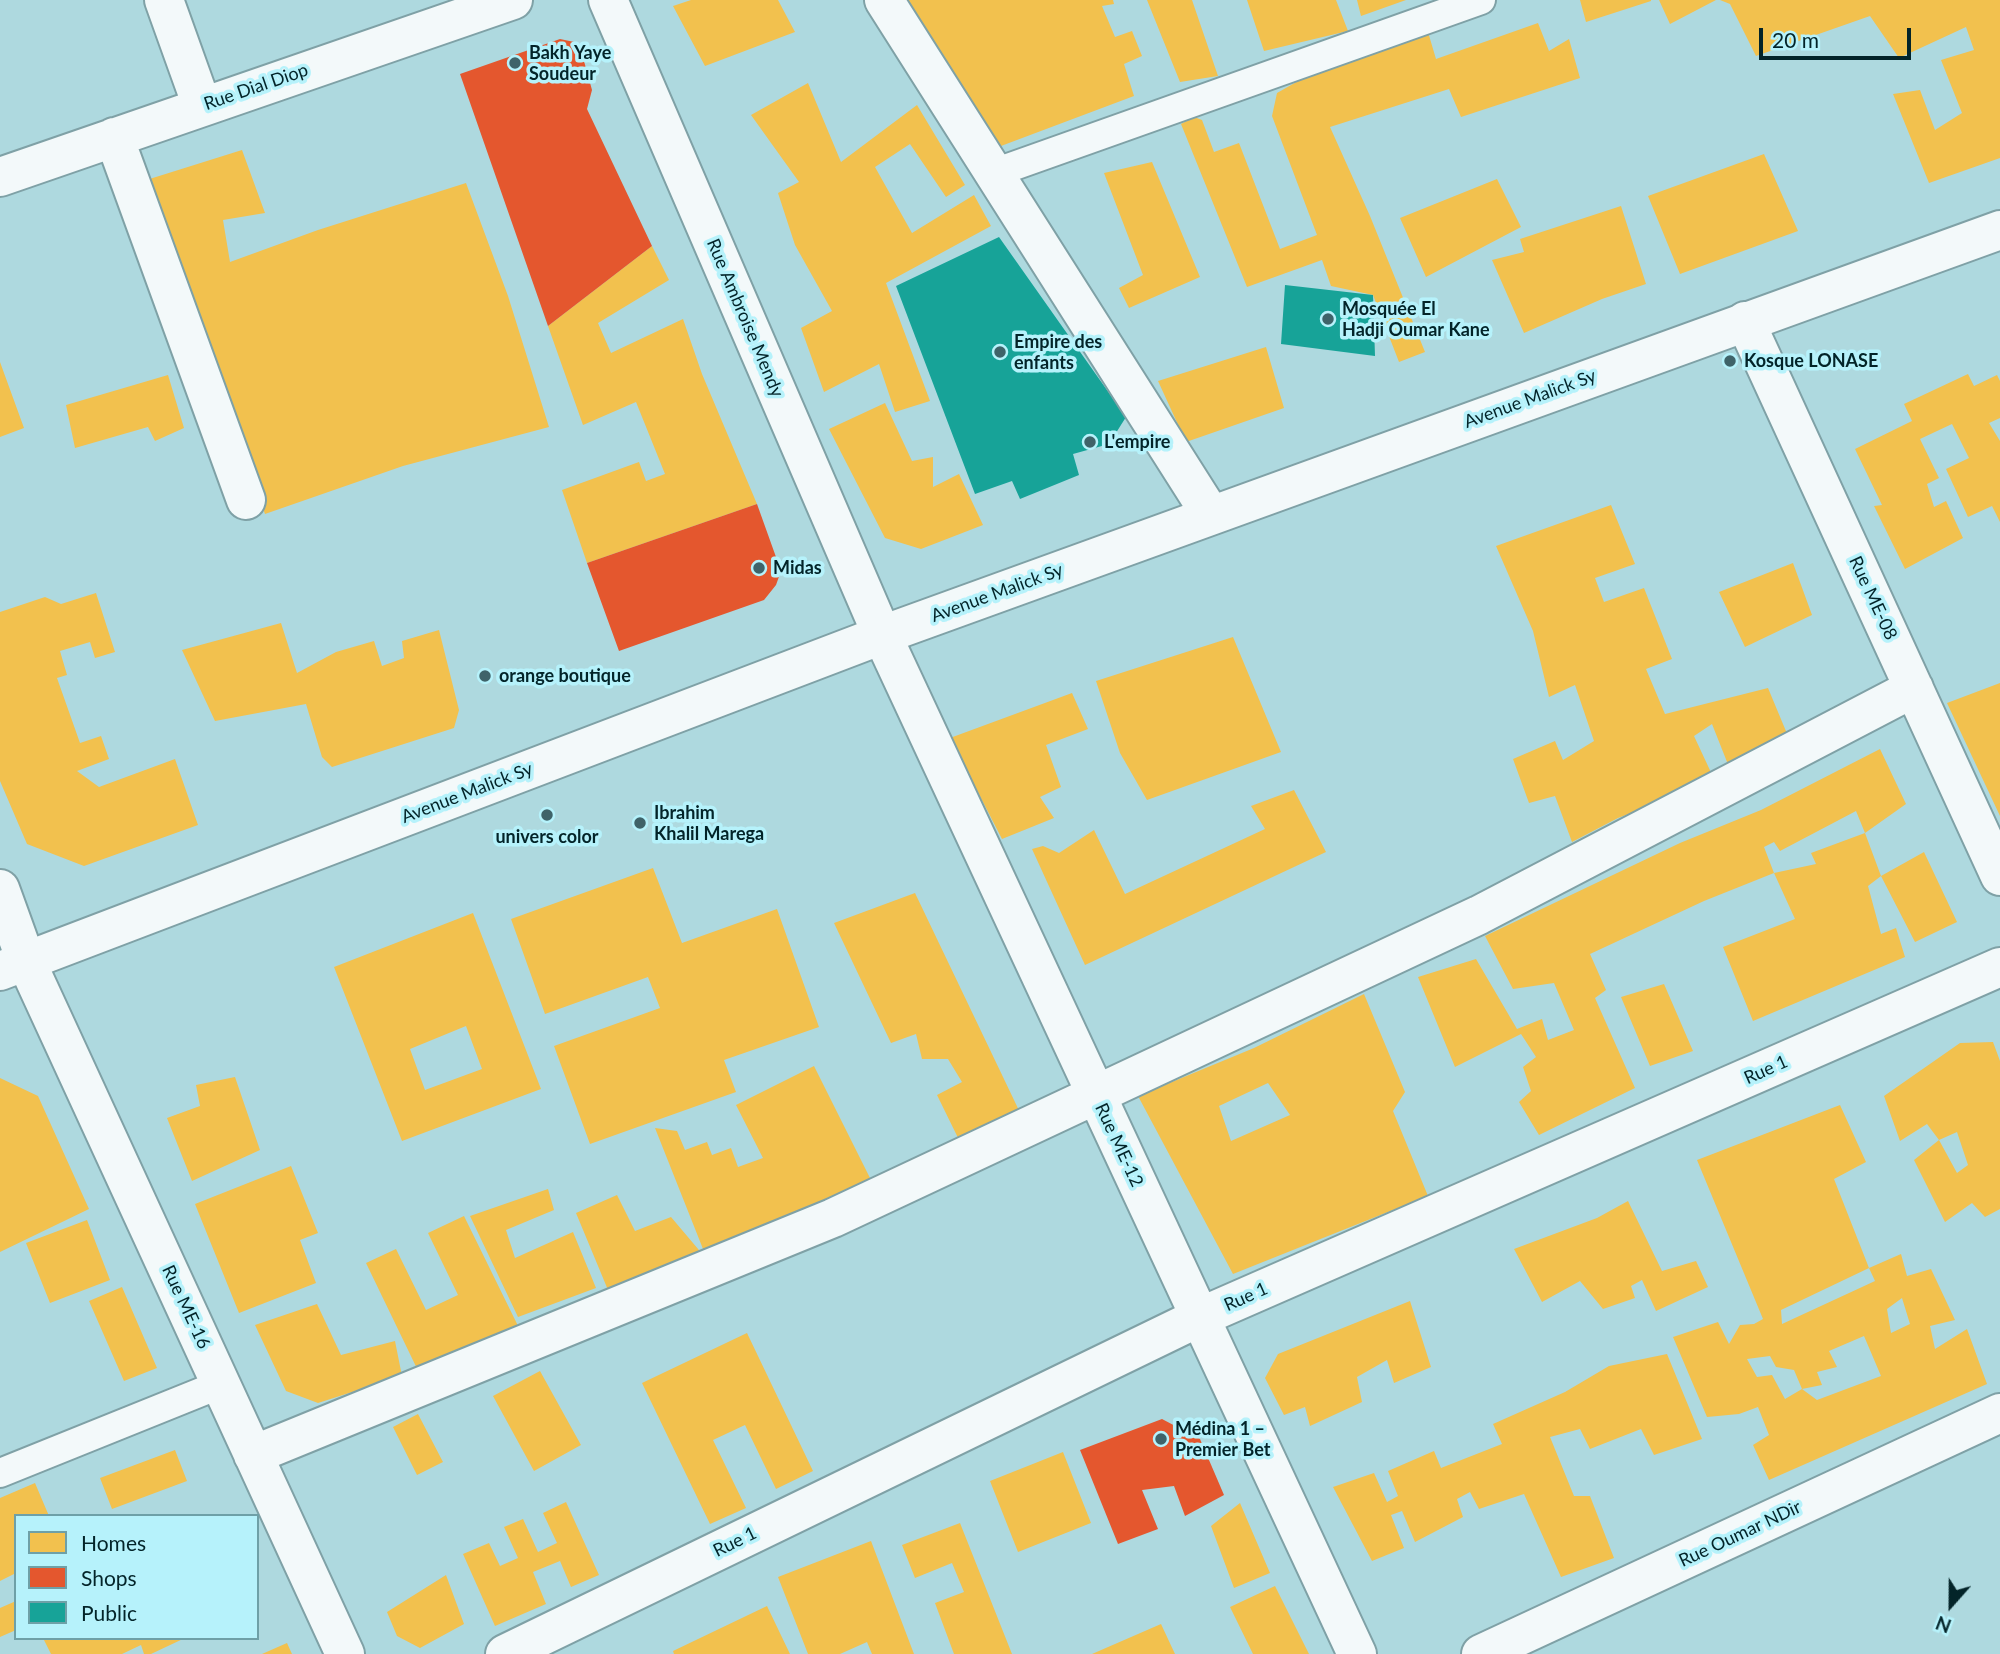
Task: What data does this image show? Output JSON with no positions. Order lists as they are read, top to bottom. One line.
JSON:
{"streets":{"street":["Rue Dial Diop","Rue Ambroise Mendy","Avenue Malick Sy","Rue ME-08","Rue 1","Rue ME-12","Rue ME-16","Rue Oumar NDir"]},"crossings":[["Rue Ambroise Mendy","Avenue Malick Sy"],["Rue Ambroise Mendy","Rue ME-12"],["Avenue Malick Sy","Rue ME-08"],["Avenue Malick Sy","Rue ME-12"],["Avenue Malick Sy","Rue ME-16"],["Rue 1","Rue ME-12"]],"places":["Bakh Yaye Soudeur","Mosquée El Hadji Oumar Kane","Empire des enfants","Kosque LONASE","L'empire","Midas","orange boutique","univers color","Ibrahim Khalil Marega","Médina 1 – Premier Bet"],"legend":["Homes","Shops","Public"],"scale_bar":"20 m","north":"bottom"}
